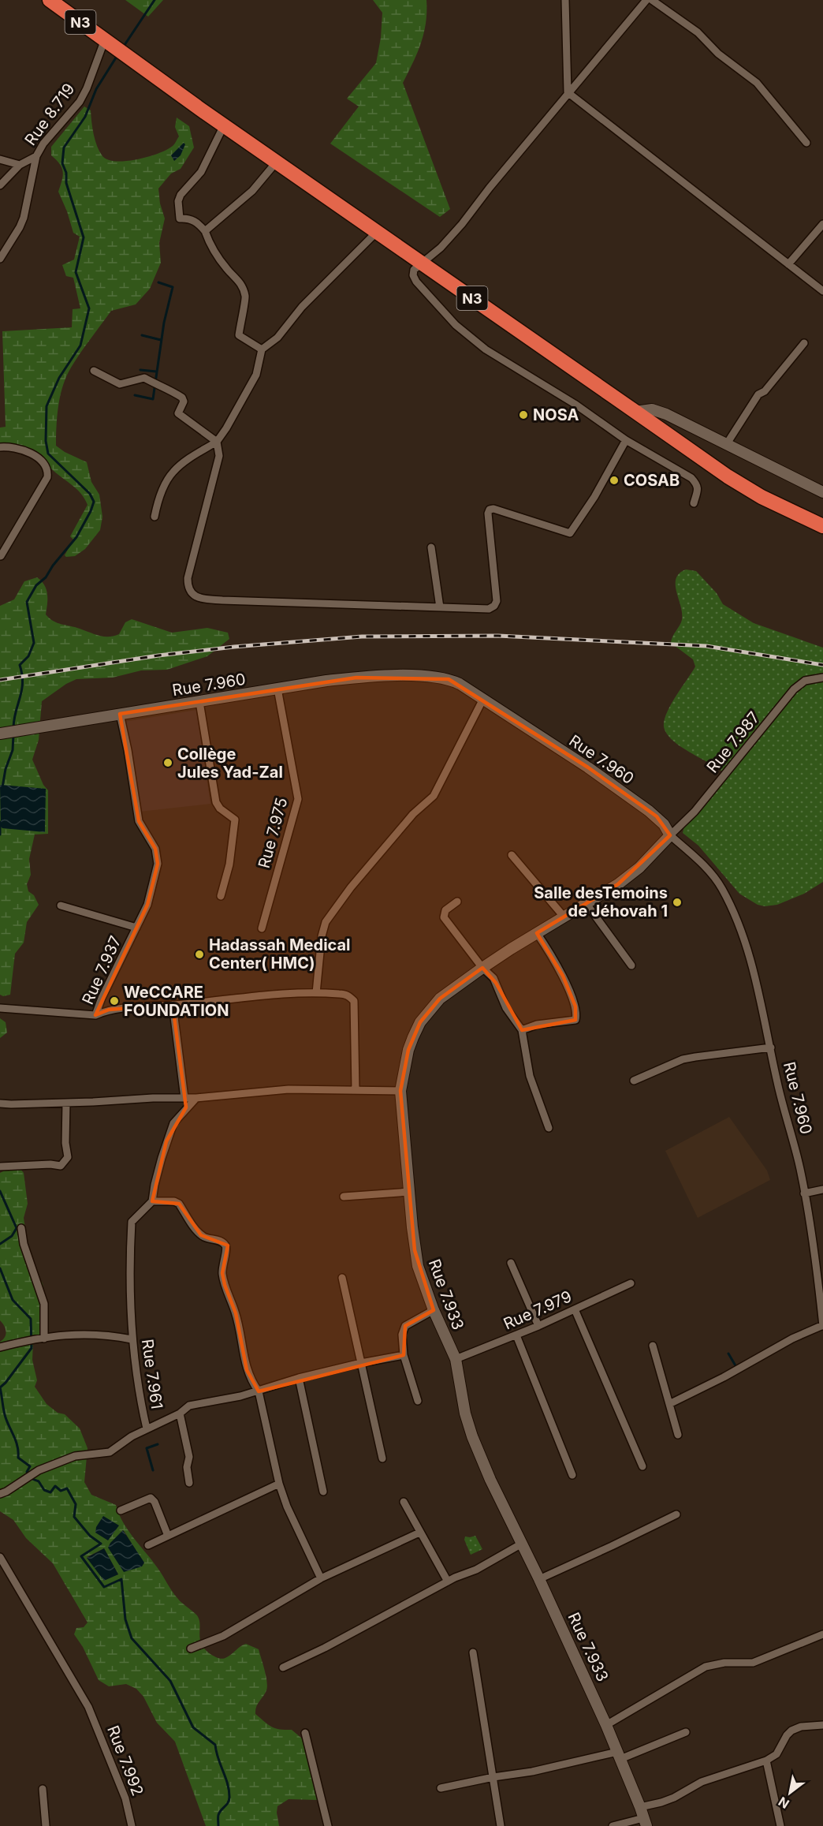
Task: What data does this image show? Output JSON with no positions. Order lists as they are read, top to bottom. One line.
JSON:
{"streets":{"highway":["N3"],"street":["Rue 8.719","Rue 7.960","Rue 7.987","Rue 7.975","Rue 7.937","Rue 7.933","Rue 7.979","Rue 7.961","Rue 7.992"]},"crossings":[["N3","Rue 8.719"],["Rue 7.960","Rue 7.987"],["Rue 7.960","Rue 7.975"],["Rue 7.960","Rue 7.937"],["Rue 7.960","Rue 7.933"],["Rue 7.987","Rue 7.933"],["Rue 7.933","Rue 7.979"]],"places":["NOSA","COSAB","Collège Jules Yad-Zal","Salle desTemoins de Jéhovah 1","Hadassah Medical Center( HMC)","WeCCARE FOUNDATION"],"north":"bottom left"}
